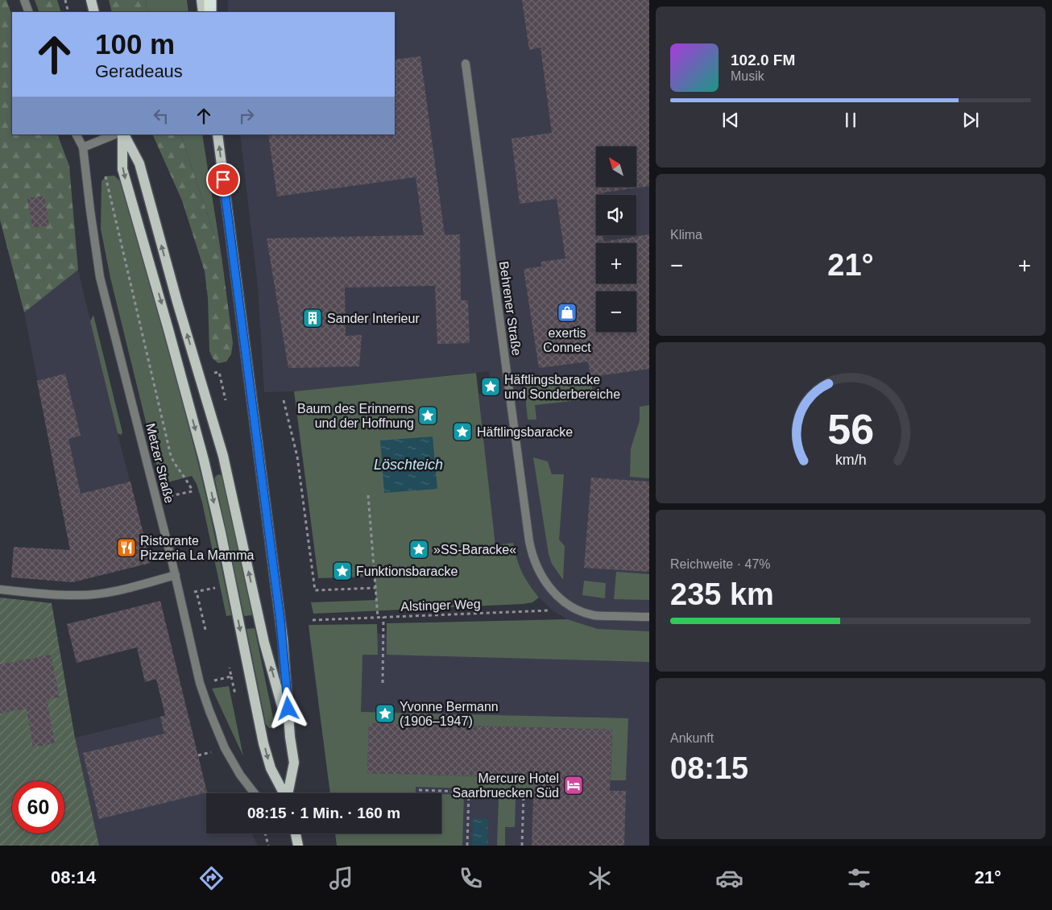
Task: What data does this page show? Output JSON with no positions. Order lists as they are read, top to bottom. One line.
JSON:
{"streets":{"street":["Behrener Straße","Metzer Straße"],"path":["Alstinger Weg"]},"crossings":[["Behrener Straße","Alstinger Weg"]],"water":["Löschteich"],"places":{"shop":["exertis Connect"],"building":["Sander Interieur"],"place":["Häftlingsbaracke und Sonderbereiche","Baum des Erinnerns und der Hoffnung","Häftlingsbaracke","»SS-Baracke«","Funktionsbaracke","Yvonne Bermann (1906–1947)"],"restaurant":["Ristorante Pizzeria La Mamma"],"hotel":["Mercure Hotel Saarbruecken Süd"]},"north":"top left","page":{"turn":["100 m","Geradeaus"],"song":["102.0 FM","Musik"],"map_buttons":["+","−"],"tile":["Klima",["Reichweite · 47%","235 km"],["Ankunft","08:15"]],"heat":["−","21°","+"],"limit":"60","trip":"08:15 · 1 Min. · 160 m","tabs":["08:14","21°"],"gauge":["56","km/h"]}}
